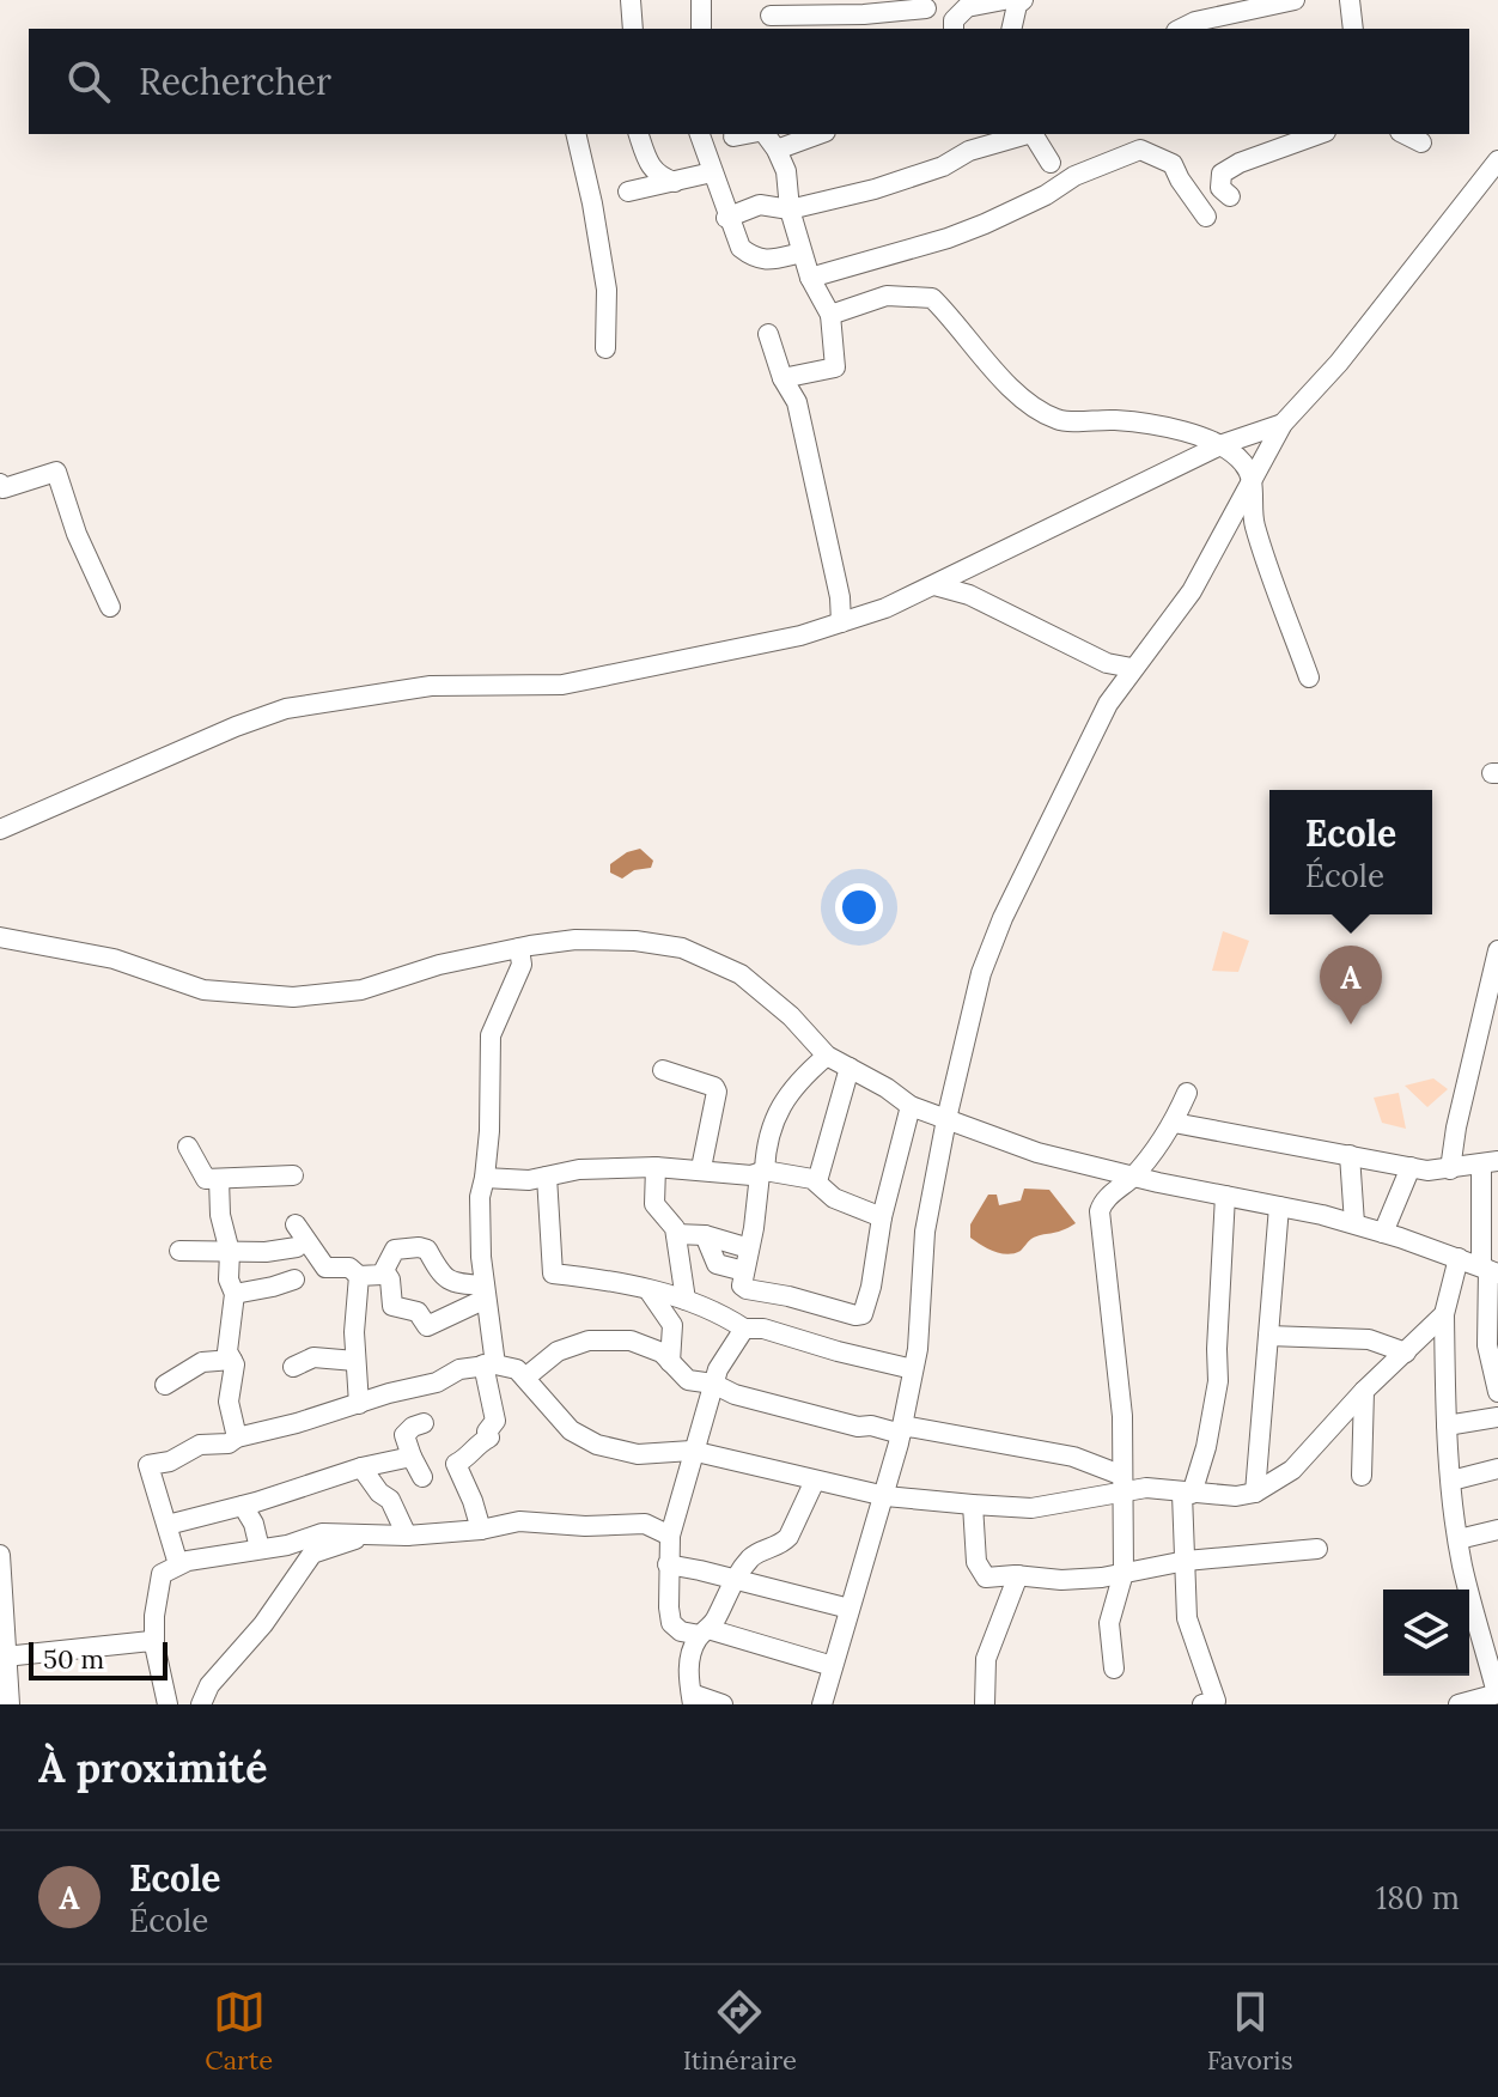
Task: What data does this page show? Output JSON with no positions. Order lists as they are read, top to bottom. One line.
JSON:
{"scale_bar":"50 m","page":{"search":"Rechercher","popup":["Ecole","École"],"pins":"A","scale":"50 m","heading":"À proximité","list":[{"mark":"A","name":"Ecole","note":"École","value":"180 m"}],"nav":["Carte","Itinéraire","Favoris"]}}
